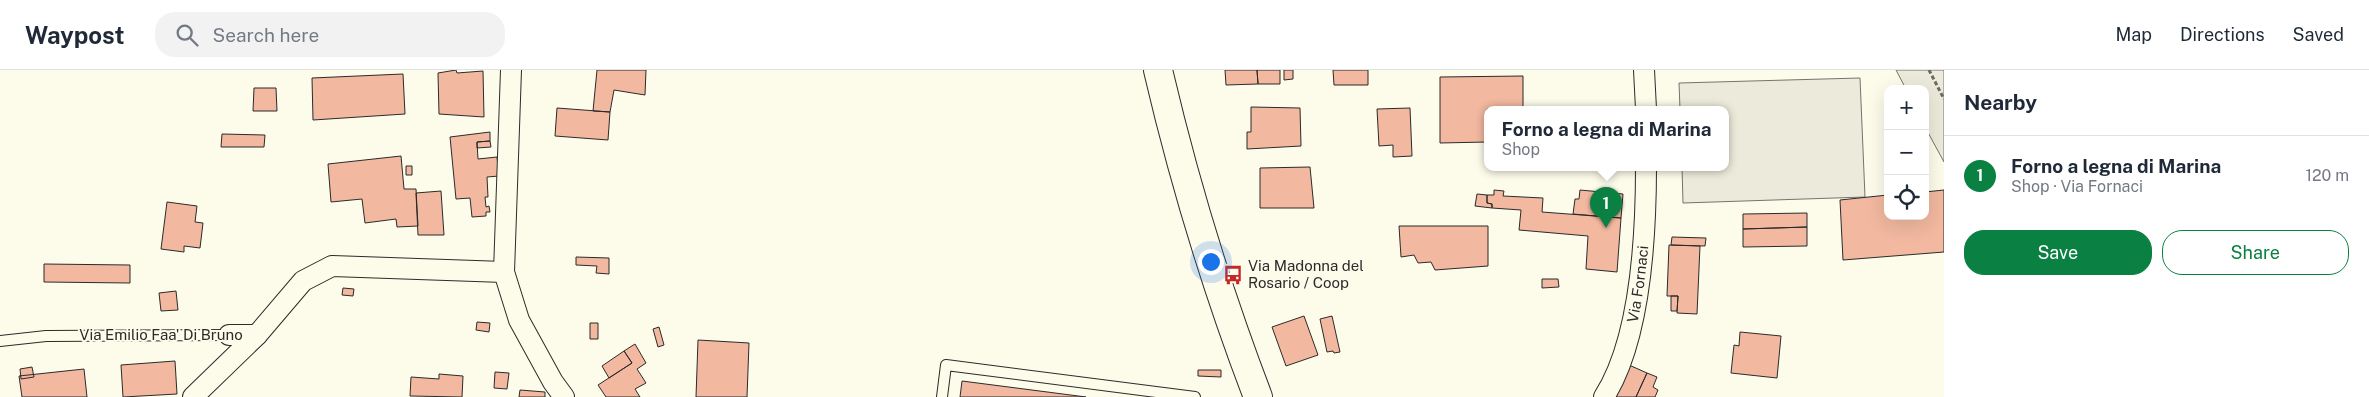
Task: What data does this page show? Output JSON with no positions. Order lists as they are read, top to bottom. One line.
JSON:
{"streets":{"street":["Via Fornaci","Via Emilio Faa' Di Bruno"]},"places":{"bus stop":["Via Madonna del Rosario / Coop"]},"page":{"header":"Waypost","search":"Search here","nav":["Map","Directions","Saved"],"heading":"Nearby","map_buttons":["+","−"],"popup":["Forno a legna di Marina","Shop"],"list":[{"mark":"1","name":"Forno a legna di Marina","note":"Shop · Via Fornaci","value":"120 m"}],"pins":"1","buttons":["Save","Share"]}}
